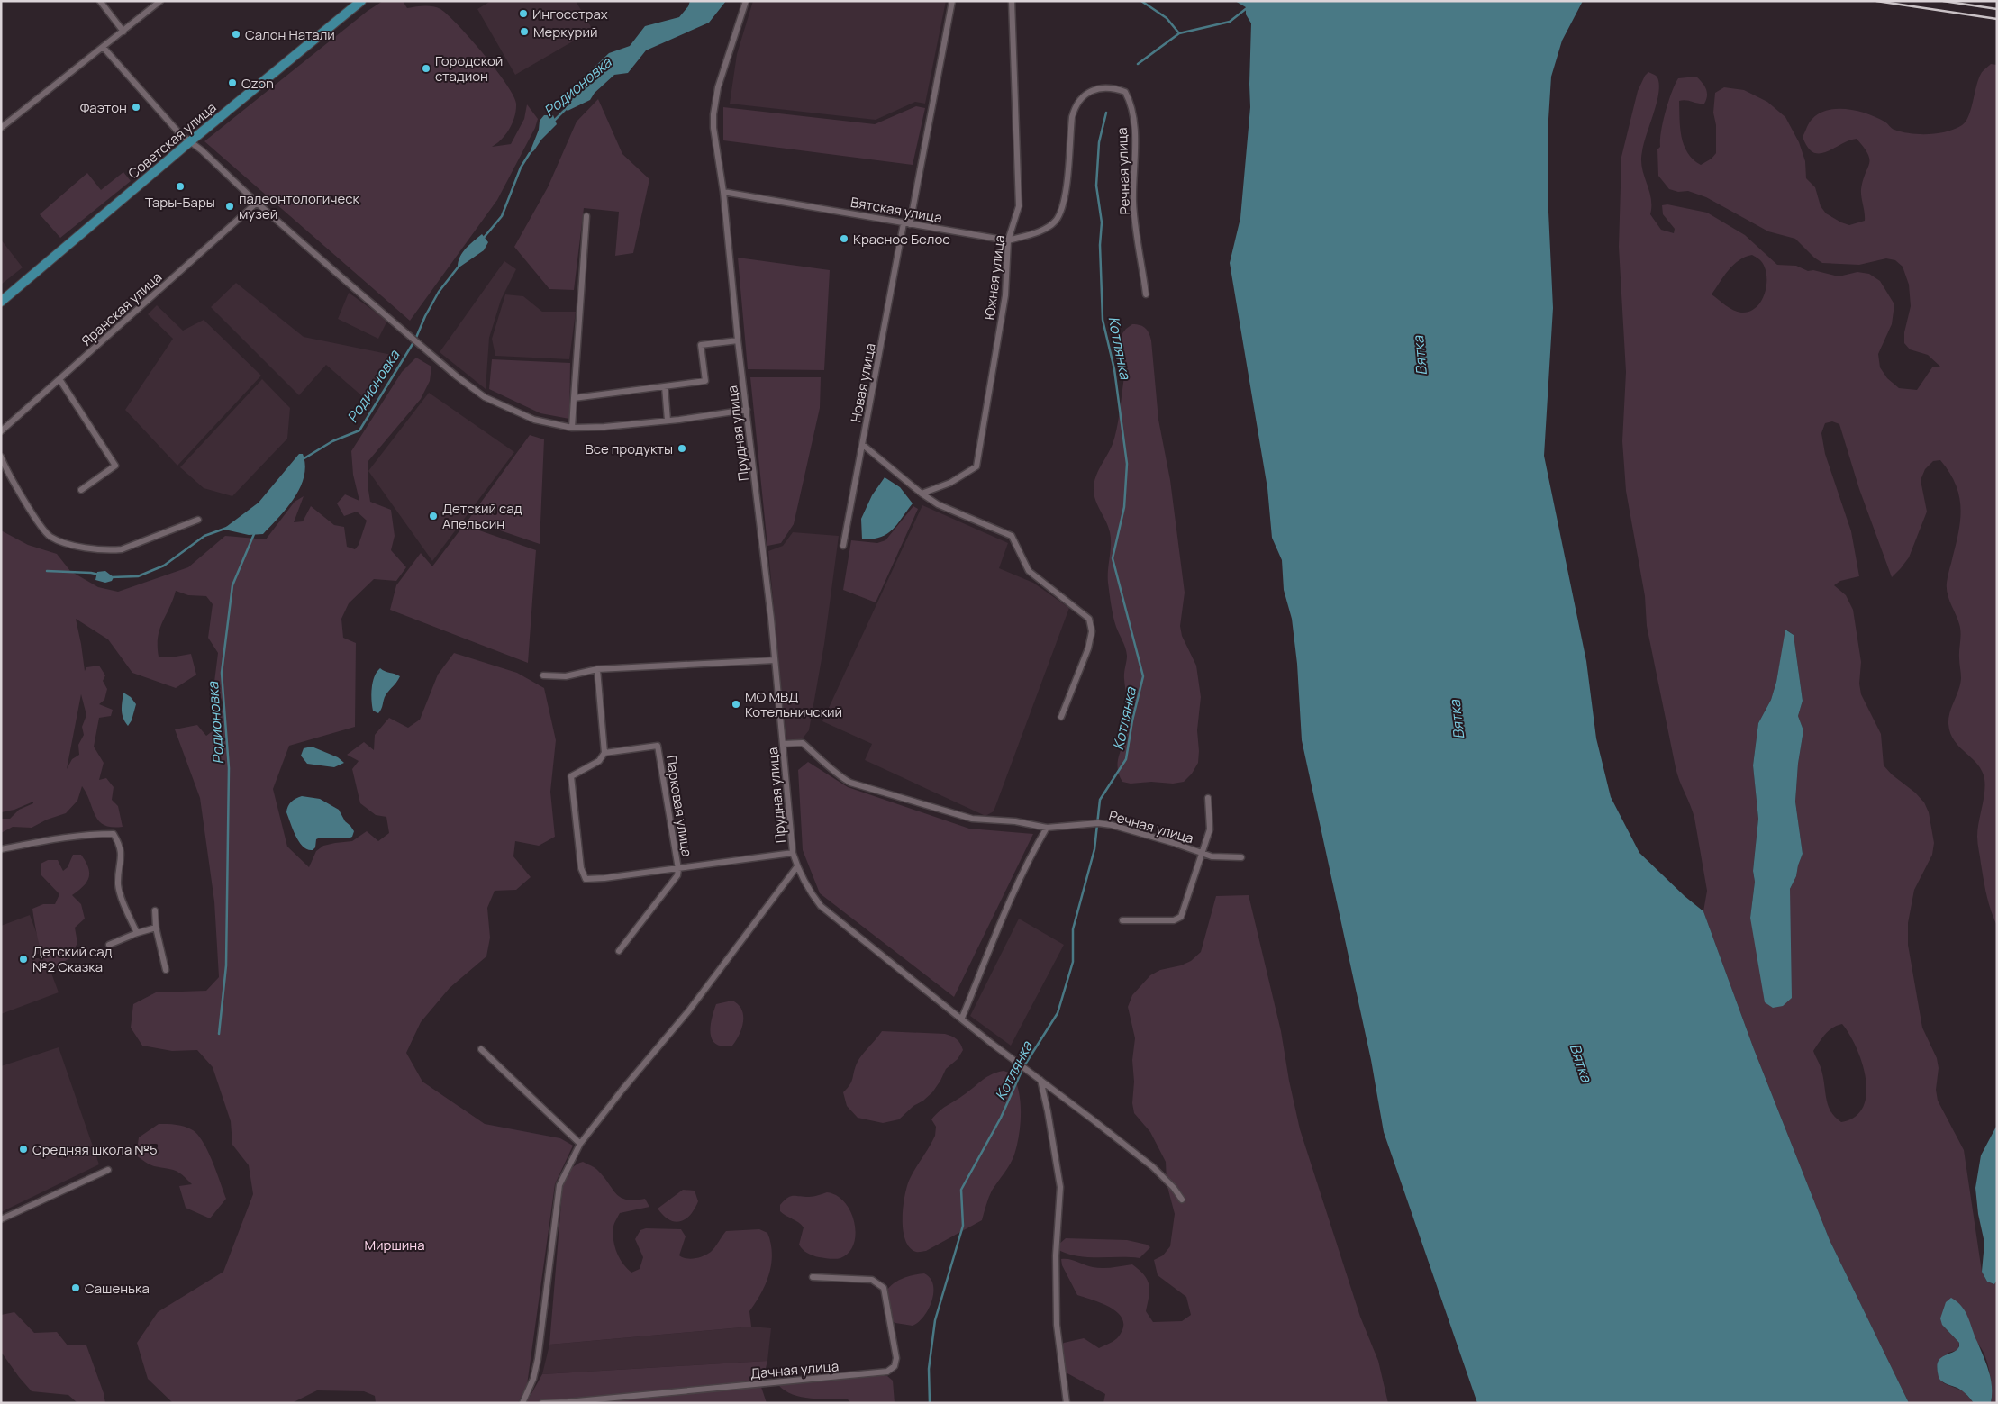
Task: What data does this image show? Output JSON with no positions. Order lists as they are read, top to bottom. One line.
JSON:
{"streets":{"main road":["Советская улица"],"street":["Речная улица","Вятская улица","Южная улица","Яранская улица","Новая улица","Прудная улица","Парковая улица","Дачная улица"]},"crossings":[["Речная улица","Вятская улица"],["Речная улица","Прудная улица"],["Вятская улица","Южная улица"],["Вятская улица","Новая улица"],["Вятская улица","Прудная улица"],["Прудная улица","Парковая улица"]],"water":["Родионовка","Котлянка","Вятка"],"parks":["Миршина"],"places":["Ингосстрах","Меркурий","Салон Натали","Городской стадион","Ozon","Фаэтон","Тары-Бары","палеонтологическ музей","Красное Белое","Все продукты","Детский сад Апельсин","МО МВД Котельничский","Детский сад №2 Сказка","Средняя школа №5","Сашенька"]}
